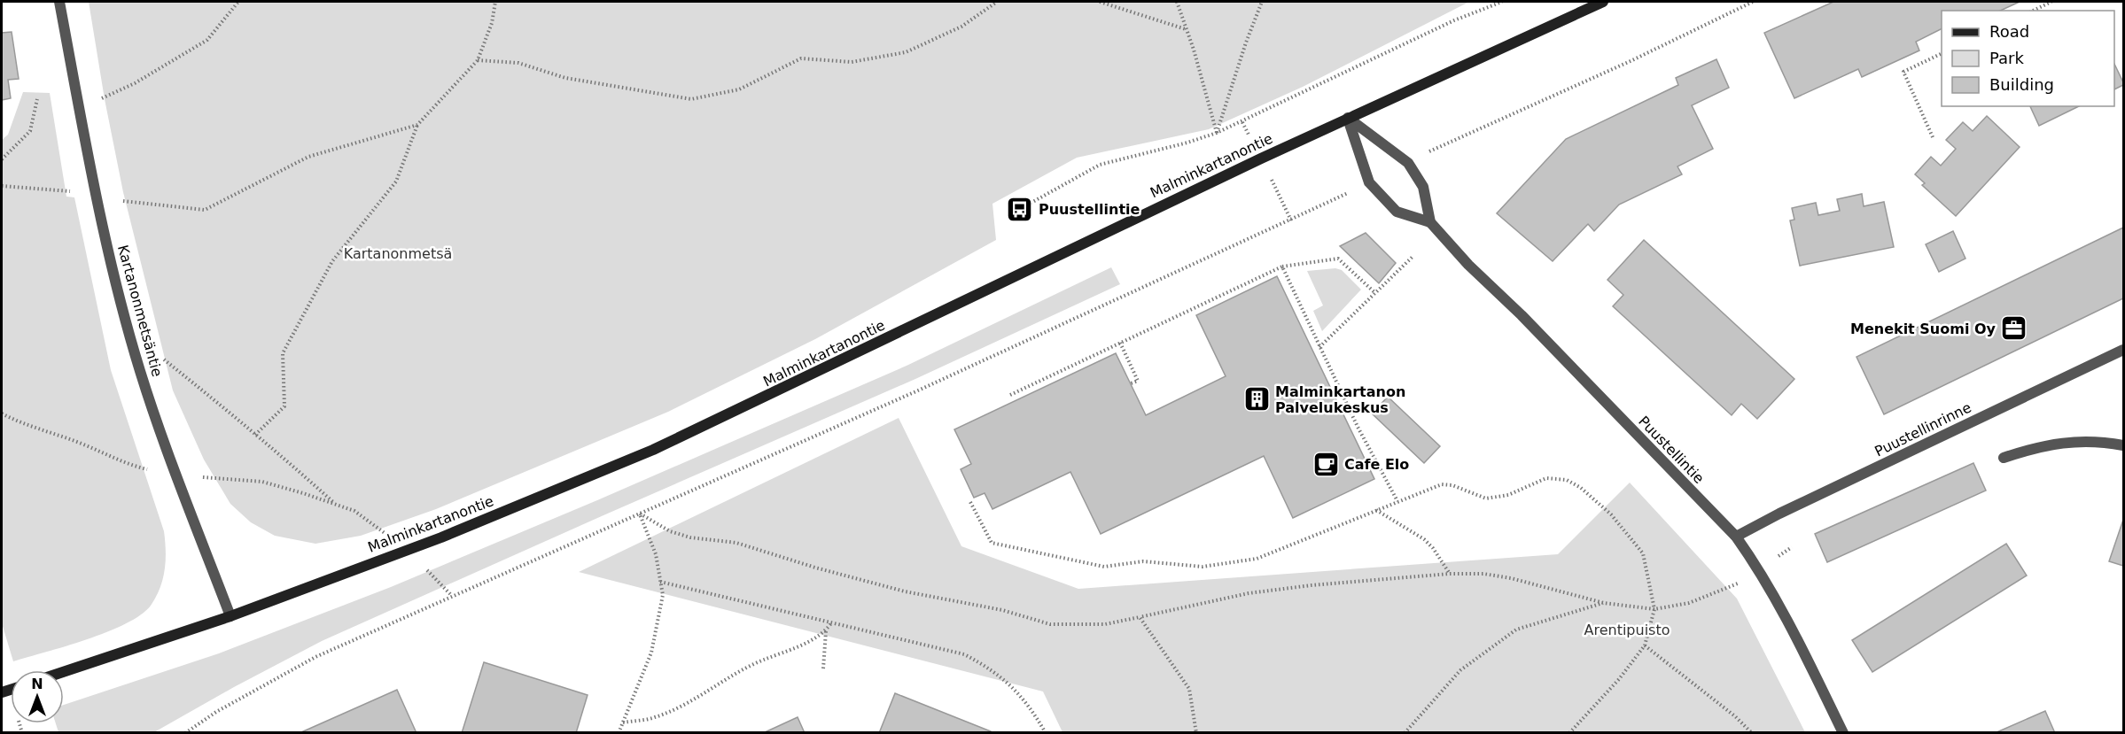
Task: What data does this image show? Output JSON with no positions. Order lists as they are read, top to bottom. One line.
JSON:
{"streets":{"main road":["Malminkartanontie"],"street":["Kartanonmetsäntie","Puustellinrinne","Puustellintie"]},"crossings":[["Malminkartanontie","Kartanonmetsäntie"],["Malminkartanontie","Puustellintie"],["Puustellinrinne","Puustellintie"]],"parks":["Kartanonmetsä","Arentipuisto"],"places":{"bus stop":["Puustellintie"],"office":["Menekit Suomi Oy"],"building":["Malminkartanon Palvelukeskus"],"cafe":["Cafe Elo"]},"legend":["Road","Park","Building"],"north":"top"}
